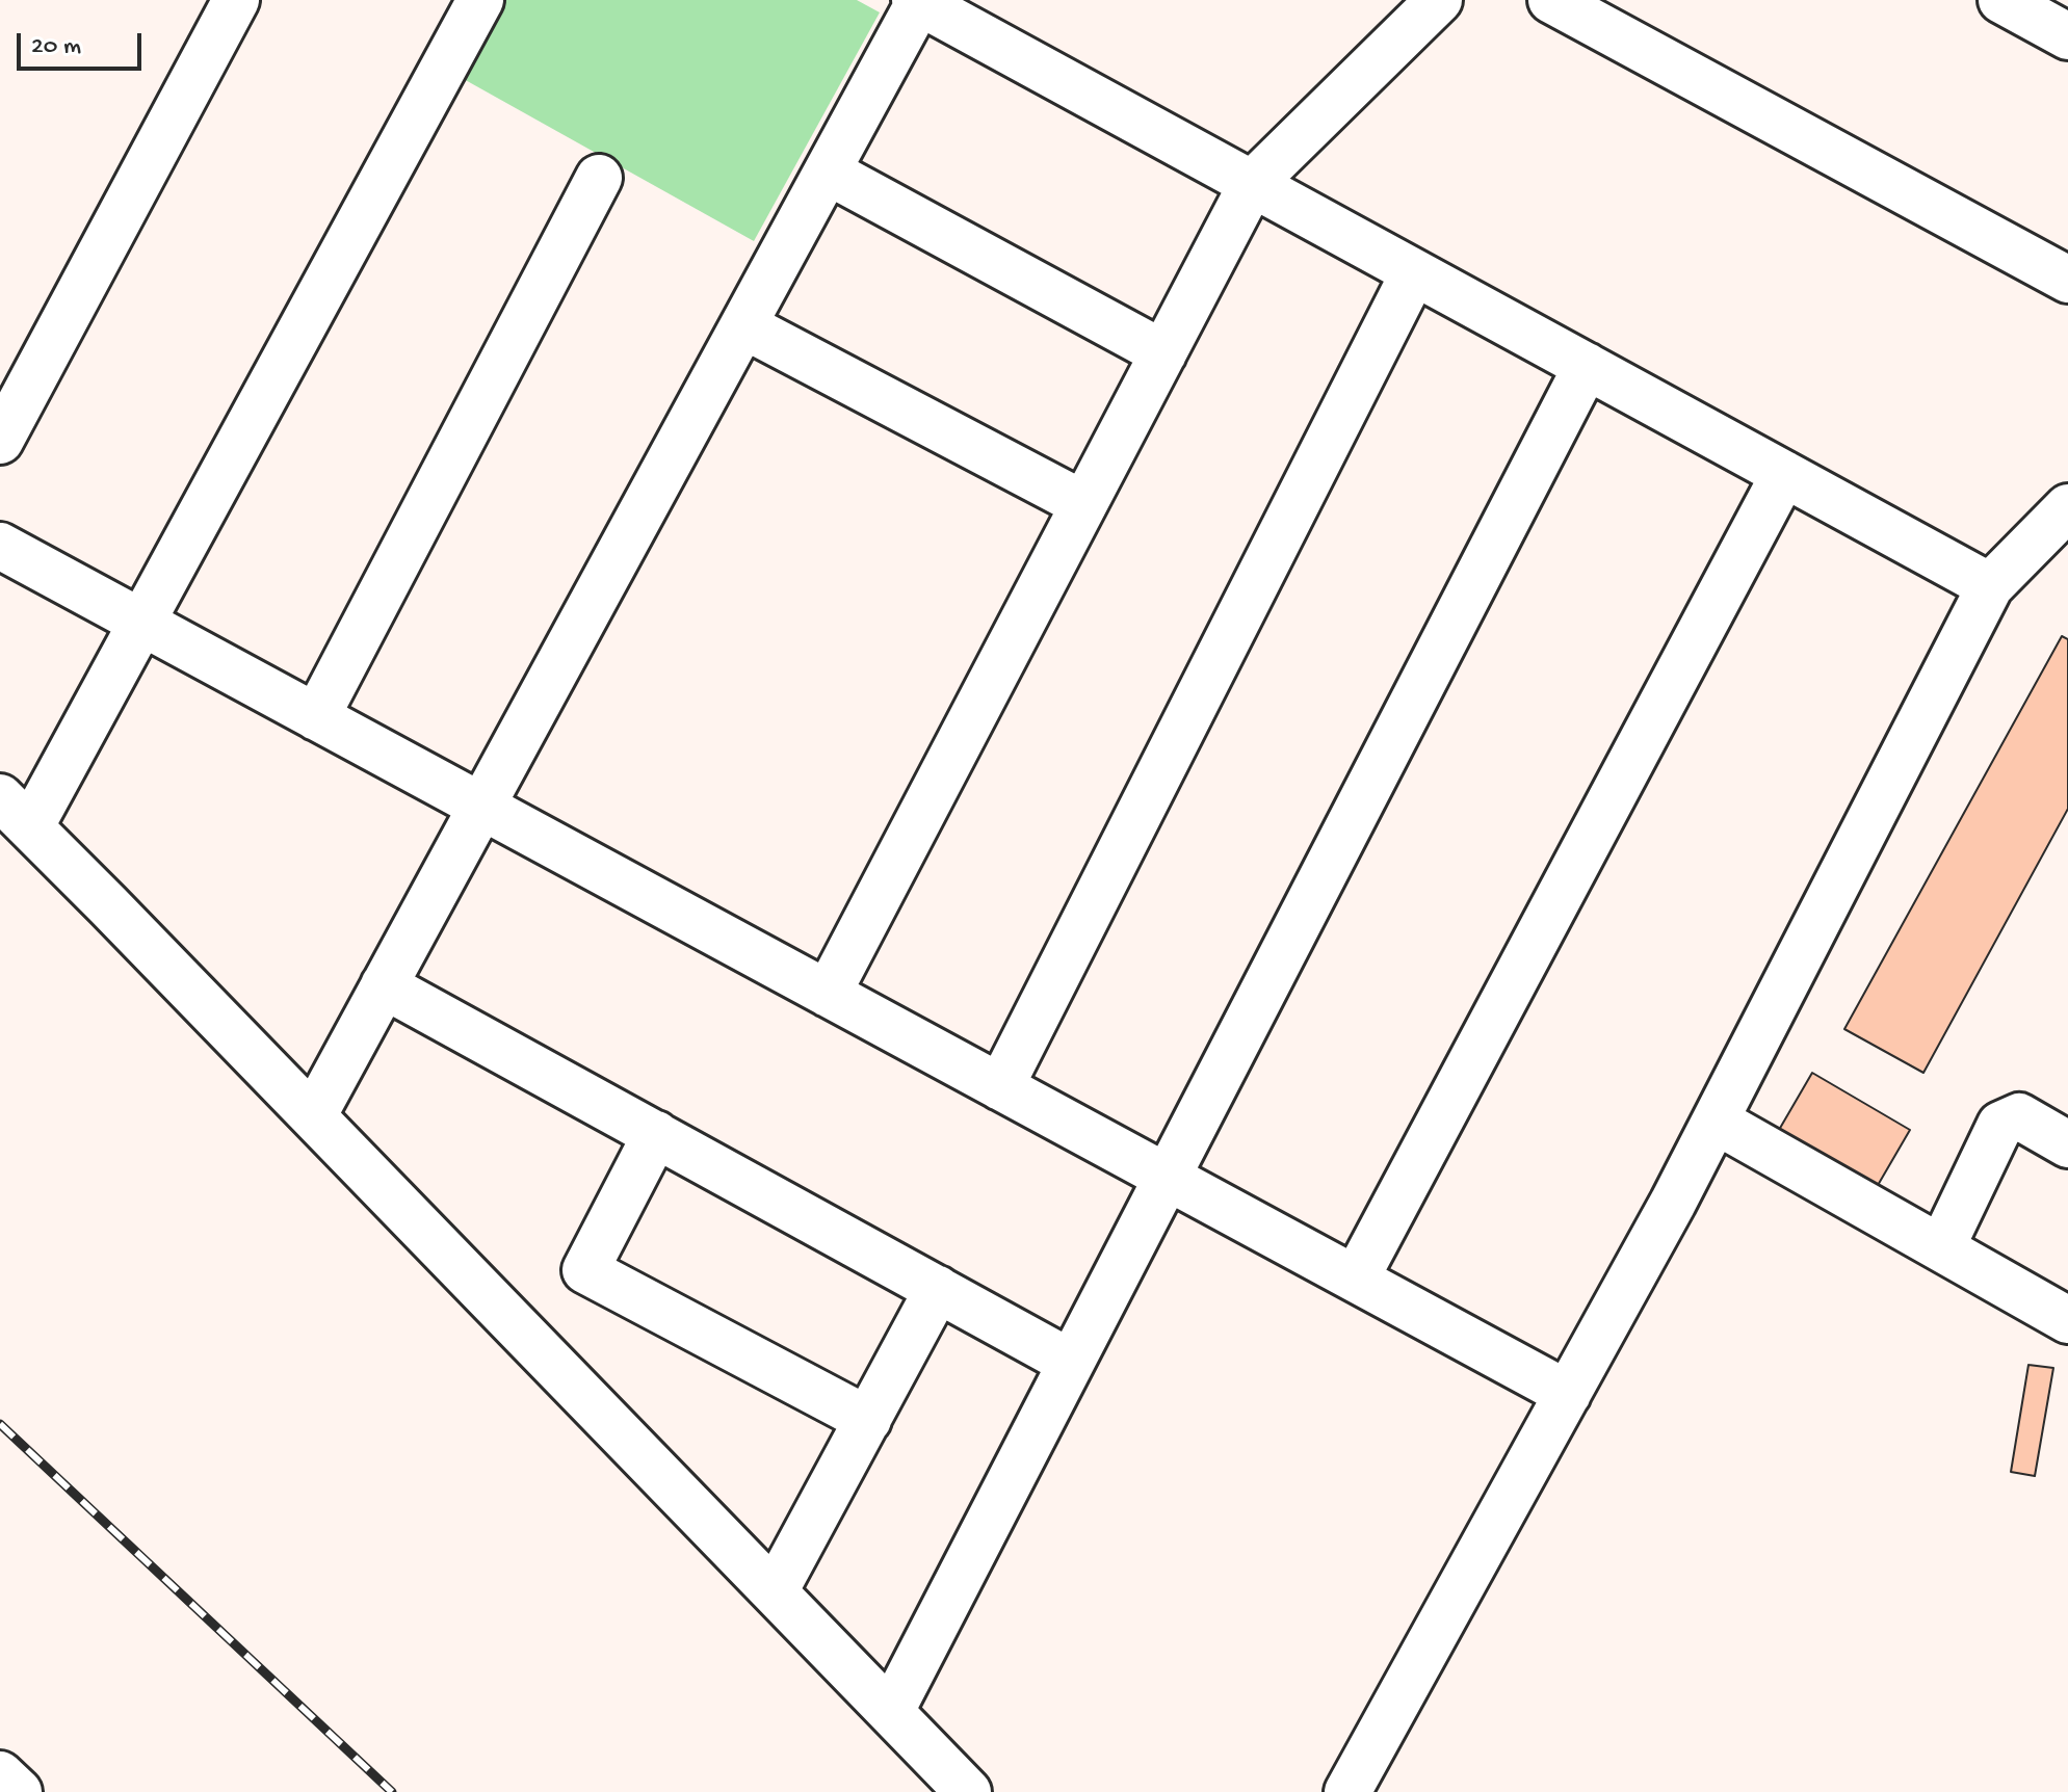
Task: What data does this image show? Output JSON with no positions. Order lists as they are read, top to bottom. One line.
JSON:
{"scale_bar":"20 m"}
